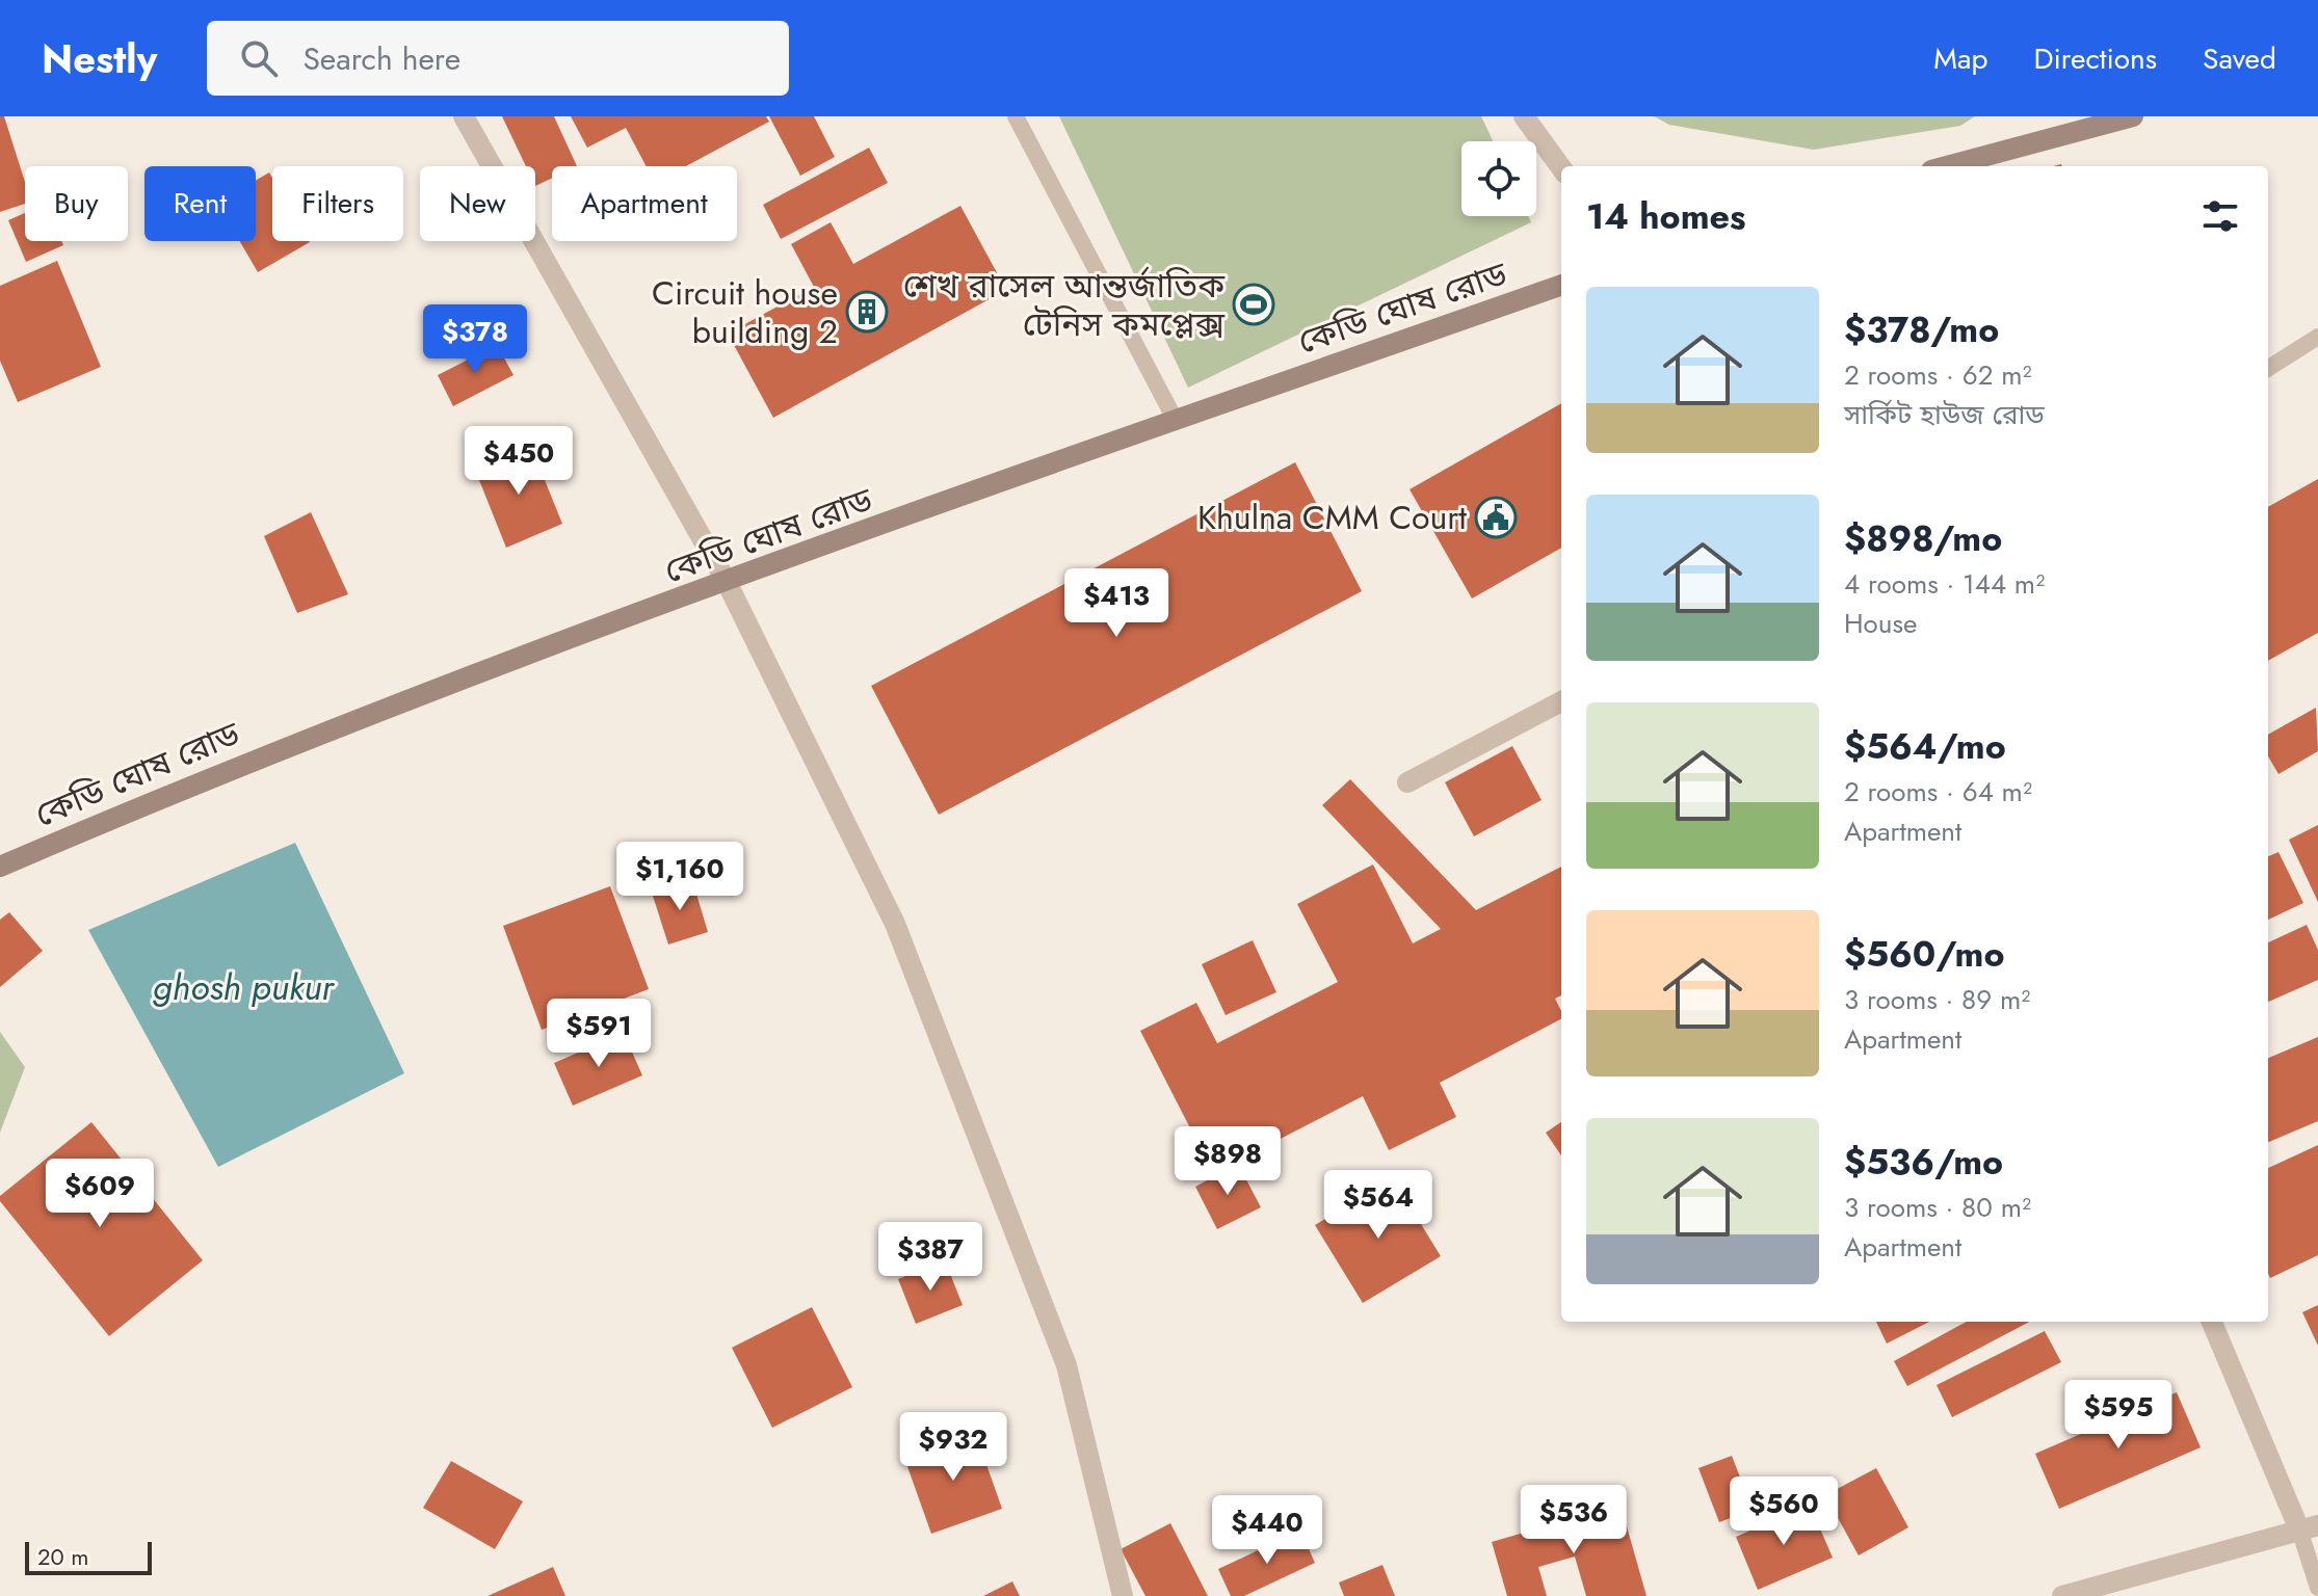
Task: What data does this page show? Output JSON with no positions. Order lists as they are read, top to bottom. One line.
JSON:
{"streets":{"main road":["কেডি ঘোষ রোড"]},"water":["ghosh pukur"],"places":{"sports":["শেখ রাসেল আন্তর্জাতিক টেনিস কমপ্লেক্স"],"building":["Circuit house building 2"],"public building":["Khulna CMM Court"]},"scale_bar":"20 m","page":{"header":"Nestly","search":"Search here","nav":["Map","Directions","Saved"],"chip":["Buy","Rent","Filters","New","Apartment"],"heading":"14 homes","list":[{"name":"$378/mo","note":"2 rooms · 62 m² · সার্কিট হাউজ রোড"},{"name":"$898/mo","note":"4 rooms · 144 m² · House"},{"name":"$564/mo","note":"2 rooms · 64 m² · Apartment"},{"name":"$560/mo","note":"3 rooms · 89 m² · Apartment"},{"name":"$536/mo","note":"3 rooms · 80 m² · Apartment"}],"price":["$378","$450","$413","$1,160","$591","$898","$609","$564","$387","$595","$932","$560","$536","$440"],"scale":"20 m"}}
